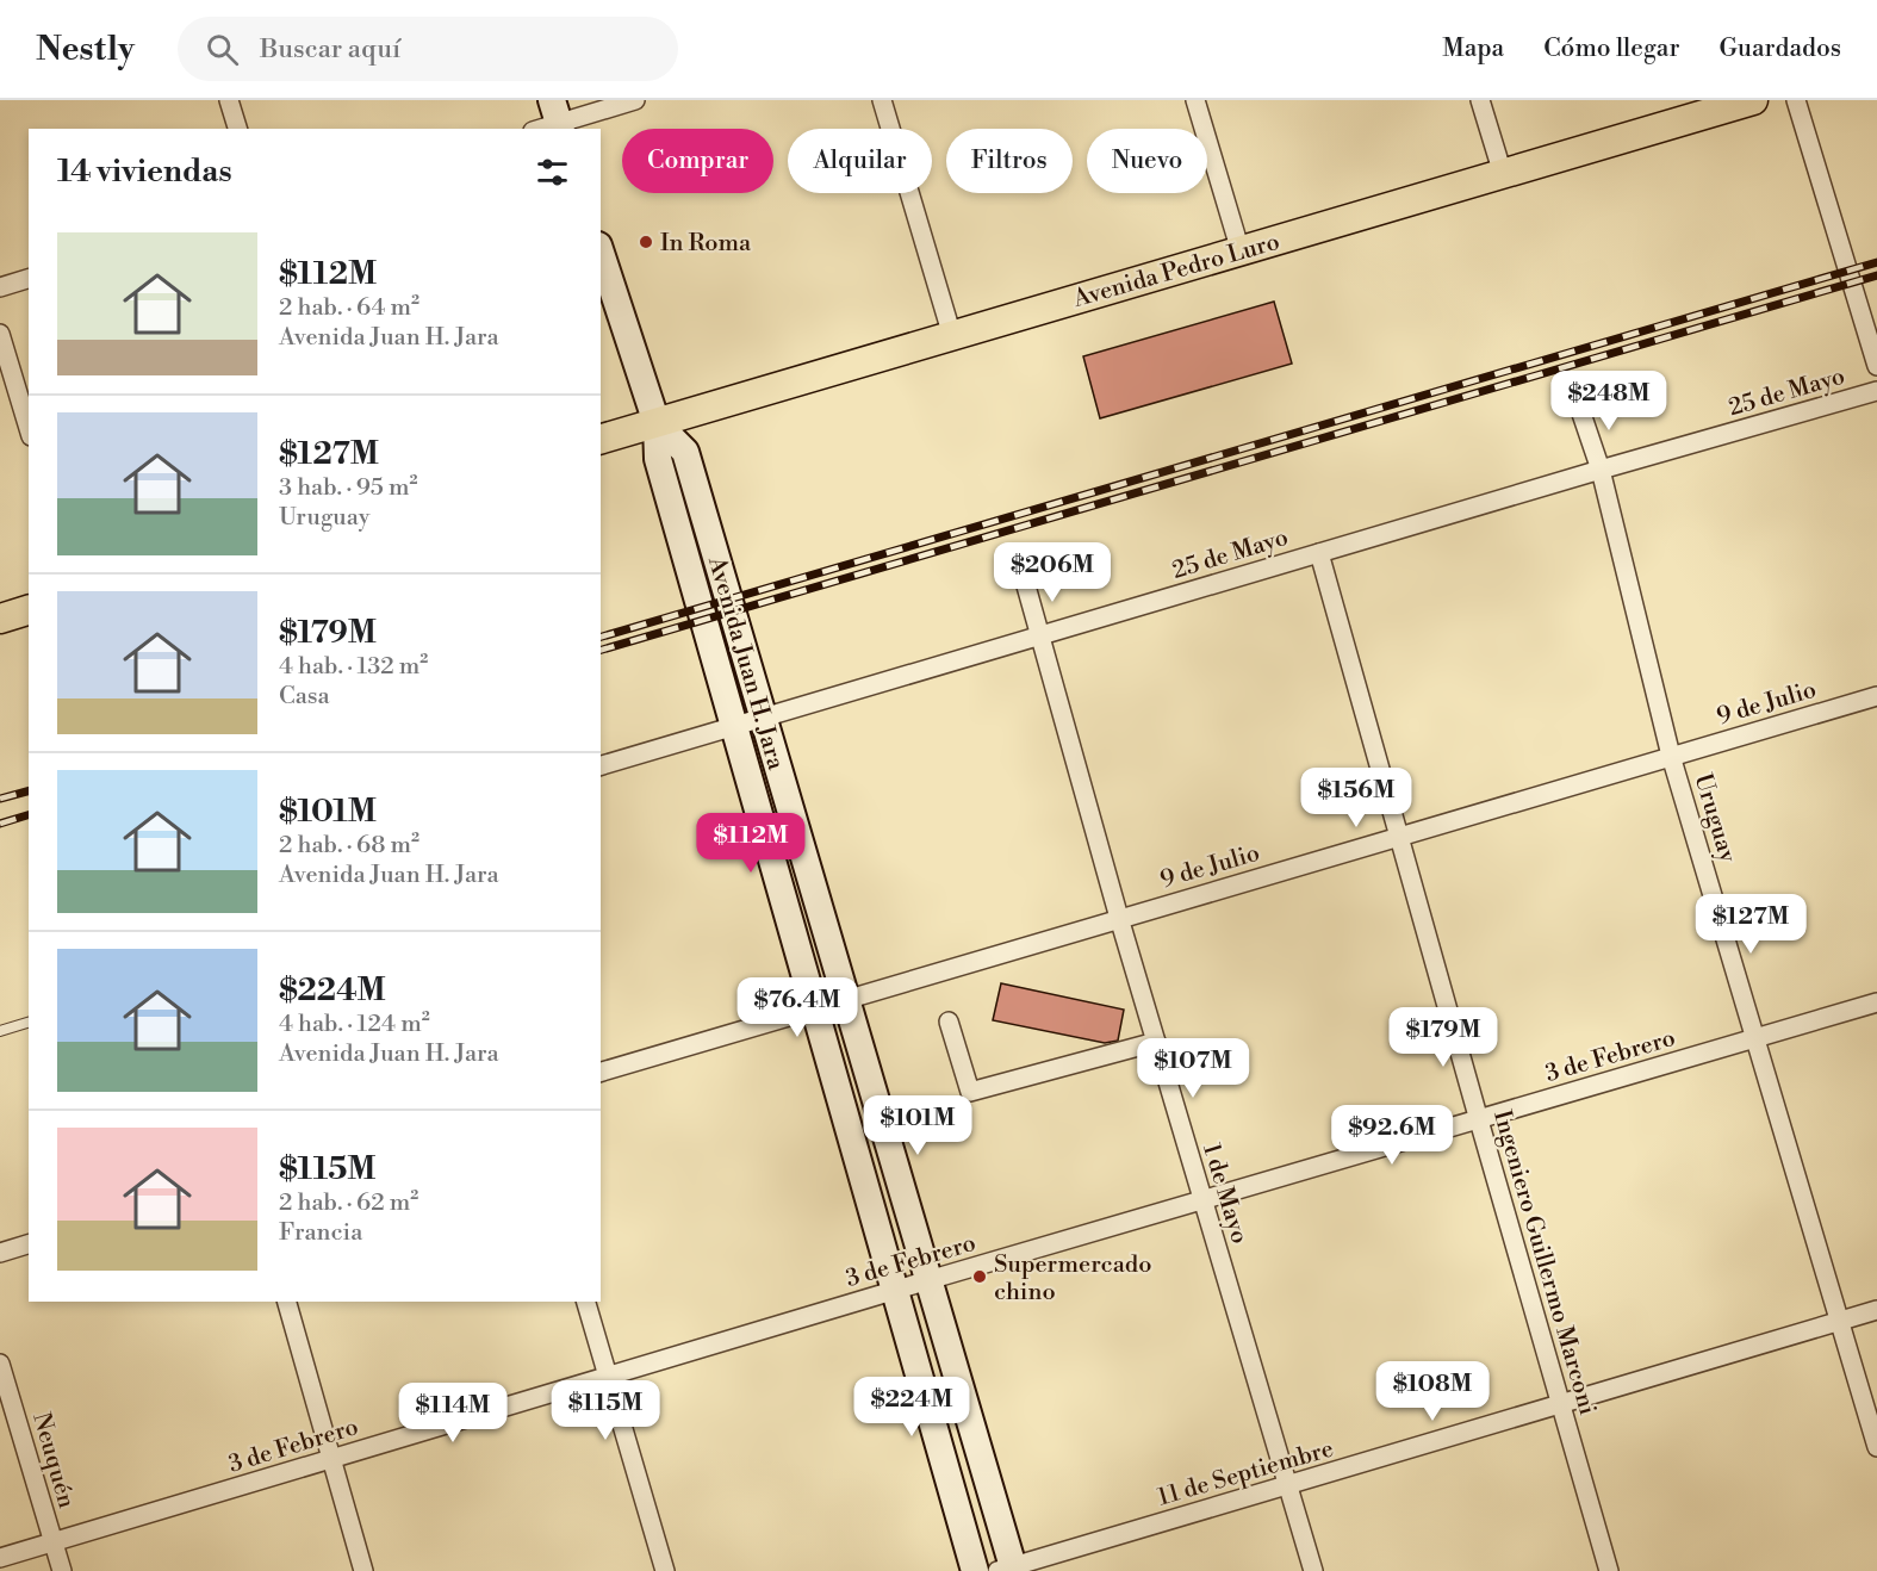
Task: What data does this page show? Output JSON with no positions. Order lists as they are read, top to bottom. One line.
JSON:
{"streets":{"main road":["Avenida Pedro Luro","Avenida Juan H. Jara"],"street":["25 de Mayo","9 de Julio","Uruguay","3 de Febrero","1 de Mayo","Ingeniero Guillermo Marconi","Neuquén","11 de Septiembre"]},"crossings":[["Avenida Pedro Luro","Avenida Juan H. Jara"],["25 de Mayo","Avenida Juan H. Jara"],["25 de Mayo","Uruguay"],["25 de Mayo","1 de Mayo"],["25 de Mayo","Ingeniero Guillermo Marconi"],["Avenida Juan H. Jara","9 de Julio"],["Avenida Juan H. Jara","3 de Febrero"],["Avenida Juan H. Jara","11 de Septiembre"],["9 de Julio","Uruguay"],["9 de Julio","1 de Mayo"],["9 de Julio","Ingeniero Guillermo Marconi"],["Uruguay","3 de Febrero"],["Uruguay","11 de Septiembre"],["3 de Febrero","1 de Mayo"],["3 de Febrero","Ingeniero Guillermo Marconi"],["3 de Febrero","Neuquén"],["1 de Mayo","11 de Septiembre"],["Ingeniero Guillermo Marconi","11 de Septiembre"]],"places":["In Roma","Supermercado chino"],"page":{"header":"Nestly","search":"Buscar aquí","nav":["Mapa","Cómo llegar","Guardados"],"chip":["Comprar","Alquilar","Filtros","Nuevo"],"heading":"14 viviendas","list":[{"name":"$112M","note":"2 hab. · 64 m² · Avenida Juan H. Jara"},{"name":"$127M","note":"3 hab. · 95 m² · Uruguay"},{"name":"$179M","note":"4 hab. · 132 m² · Casa"},{"name":"$101M","note":"2 hab. · 68 m² · Avenida Juan H. Jara"},{"name":"$224M","note":"4 hab. · 124 m² · Avenida Juan H. Jara"},{"name":"$115M","note":"2 hab. · 62 m² · Francia"}],"price":["$248M","$206M","$156M","$112M","$127M","$76.4M","$179M","$107M","$101M","$92.6M","$108M","$224M","$115M","$114M"]}}
